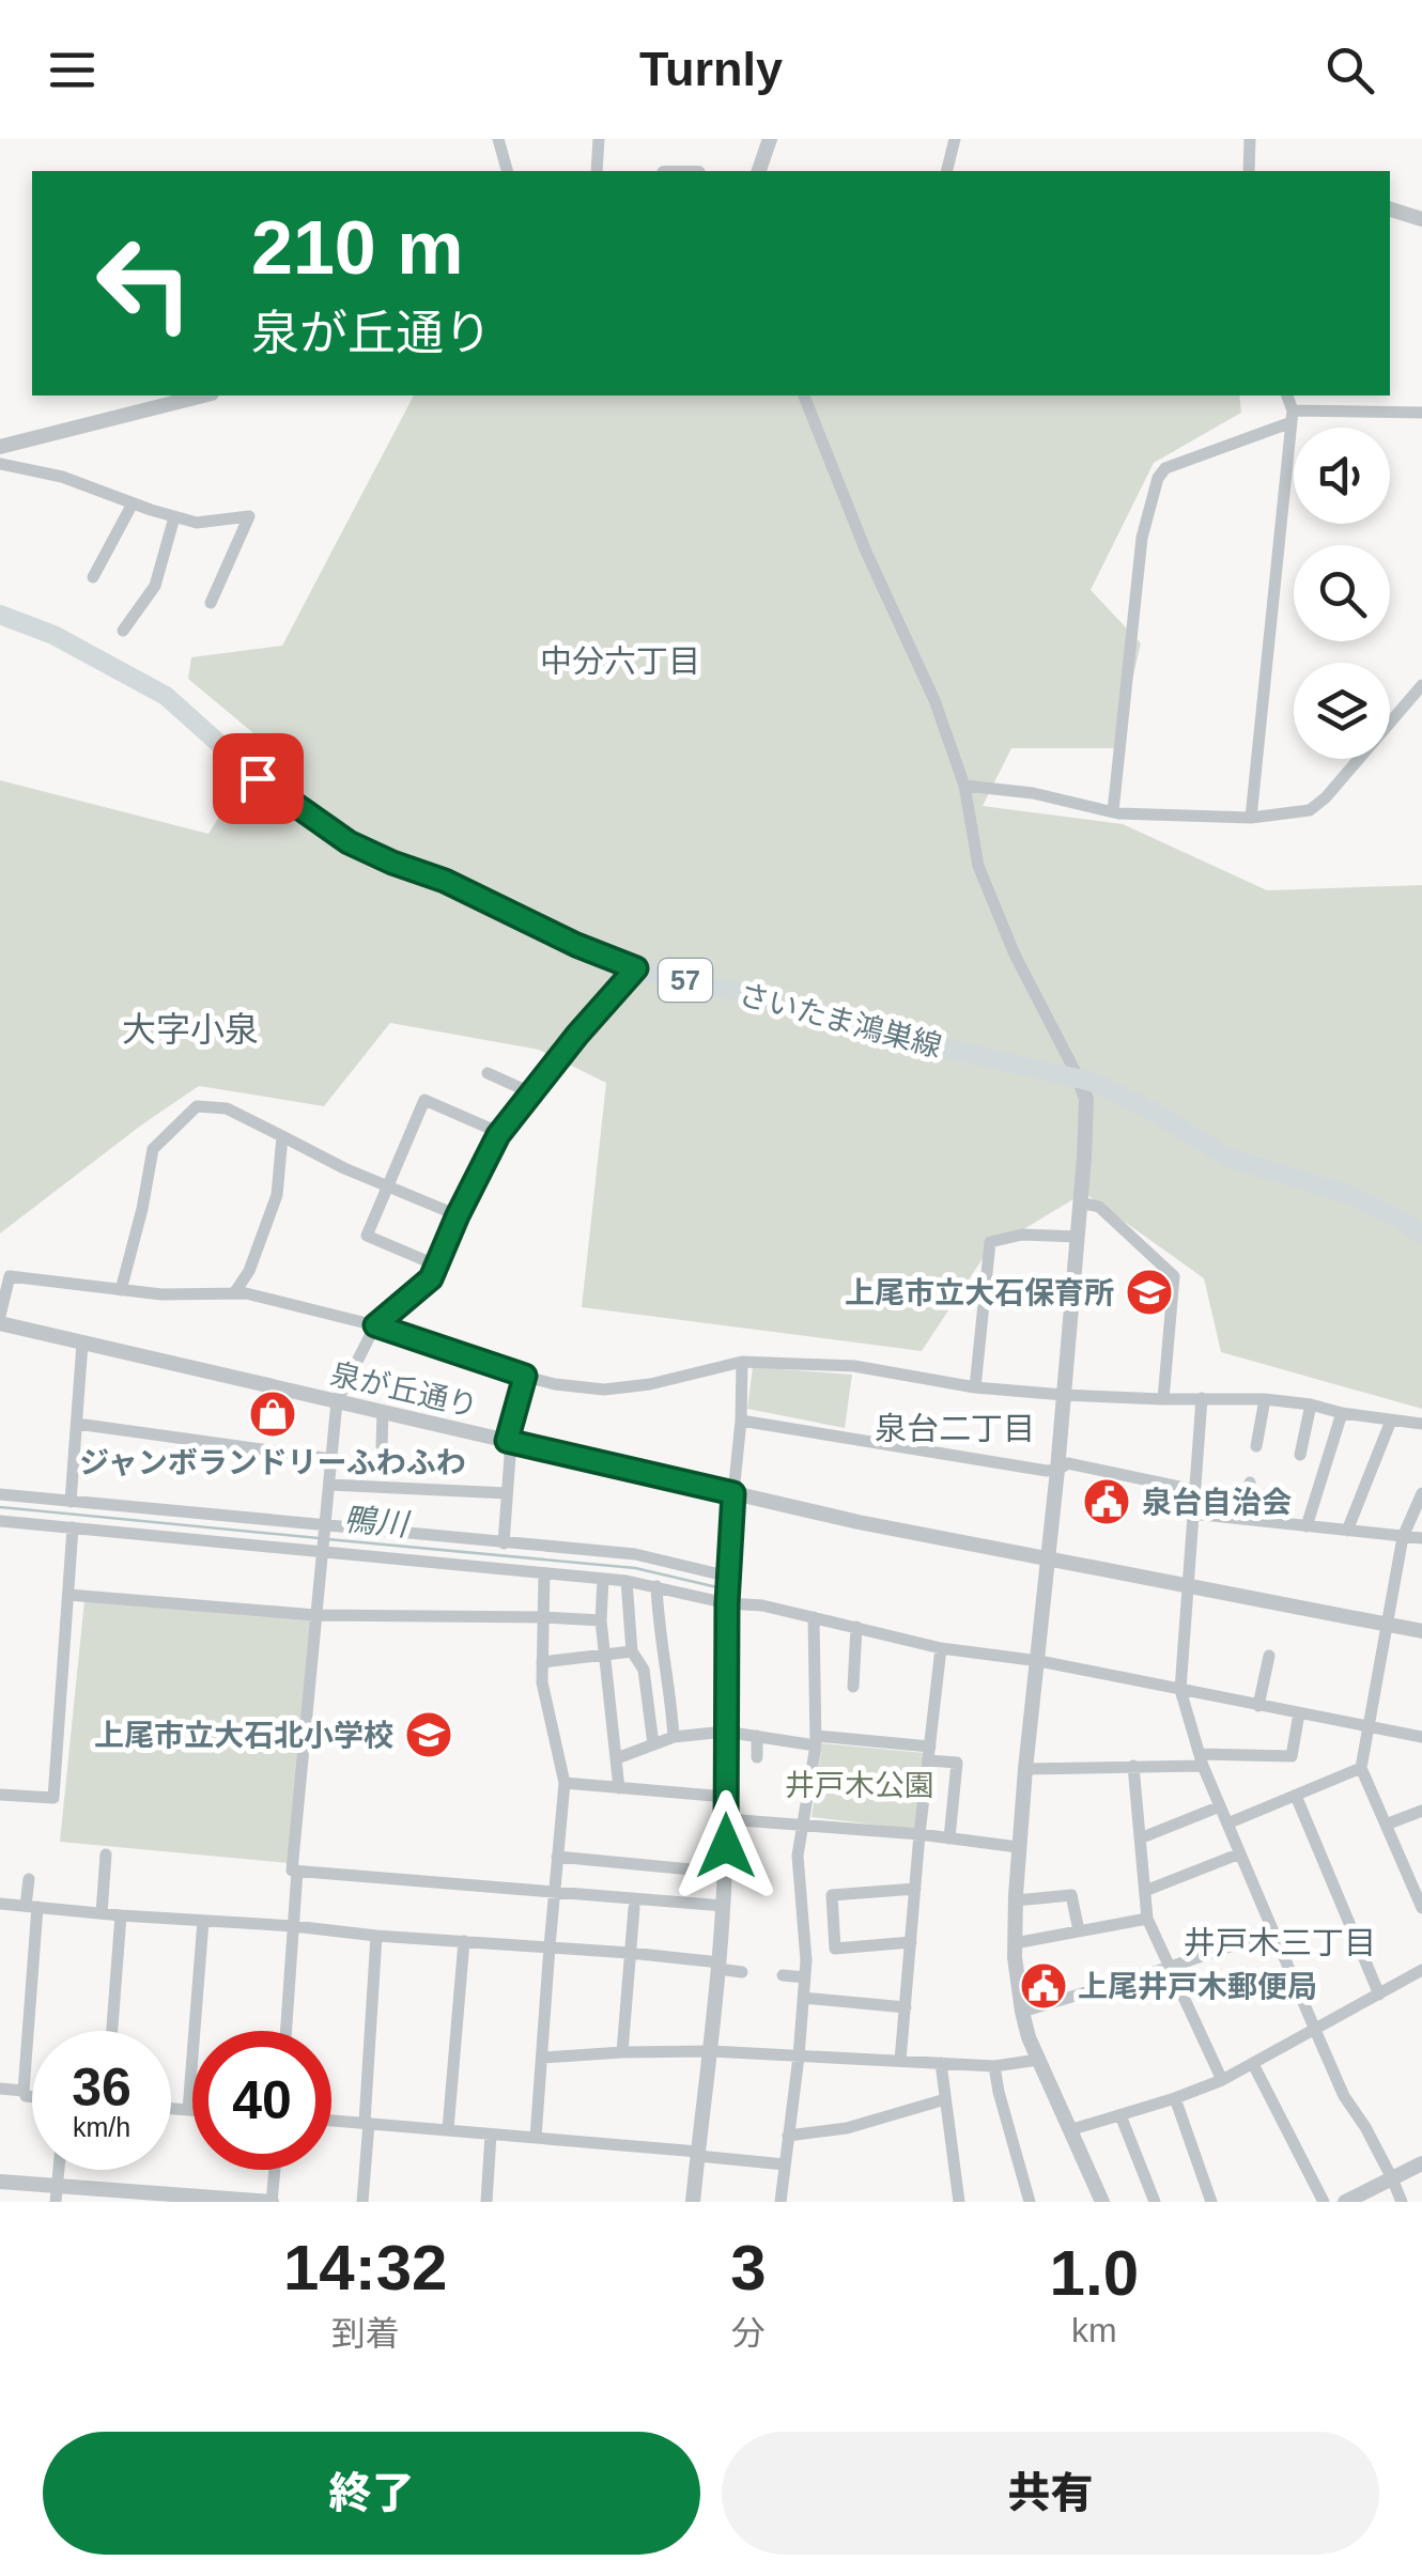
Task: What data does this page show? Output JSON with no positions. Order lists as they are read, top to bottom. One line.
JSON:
{"streets":{"main road":["57","さいたま鴻巣線"],"street":["泉が丘通り"]},"districts":["中分六丁目","大字小泉","泉台二丁目","井戸木三丁目"],"water":["鴨川"],"parks":["井戸木公園"],"places":{"school or university":["上尾市立大石保育所","上尾市立大石北小学校"],"shop":["ジャンボランドリーふわふわ"],"public building":["泉台自治会","上尾井戸木郵便局"]},"page":{"header":"Turnly","turn":["210 m","泉が丘通り"],"speed":"36 km/h","limit":"40","eta":["14:32","到着","3","分","1.0","km"],"buttons":["終了","共有"]}}
